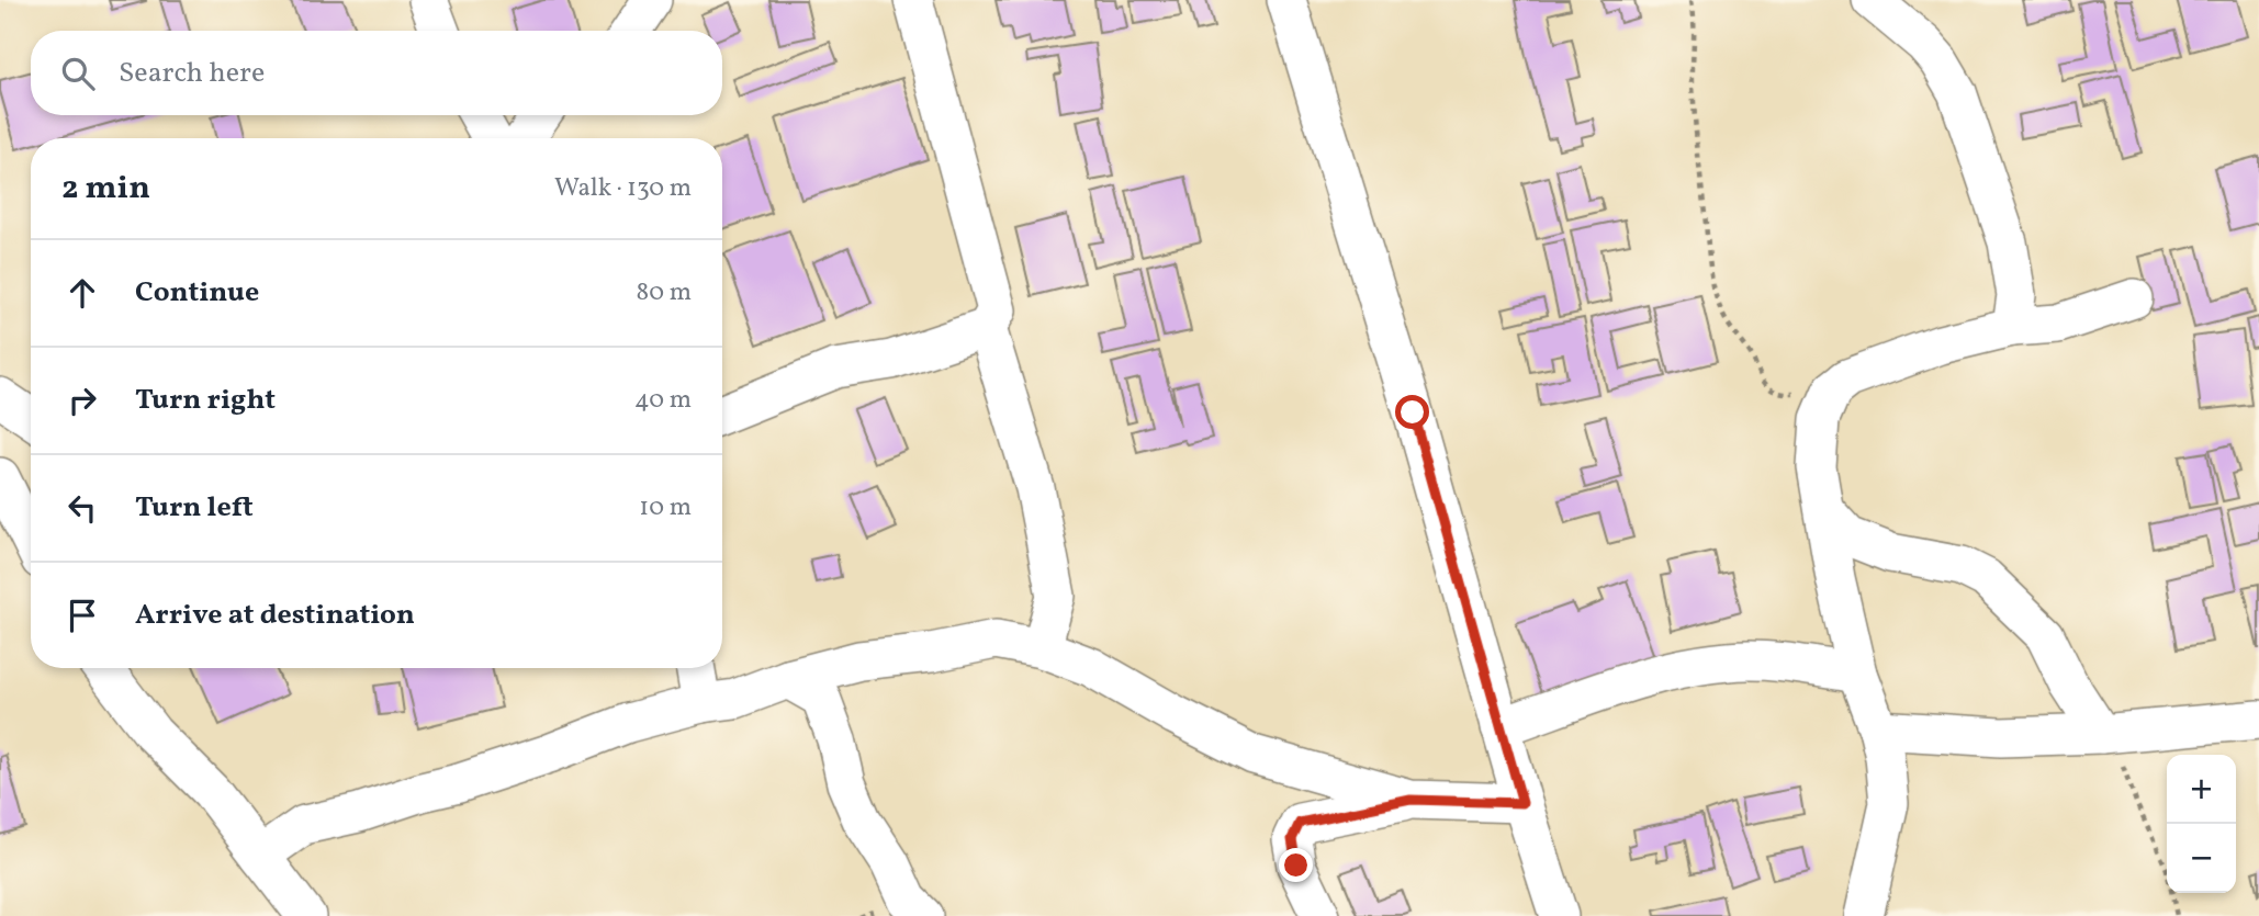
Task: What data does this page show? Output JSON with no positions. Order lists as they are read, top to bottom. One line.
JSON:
{"page":{"search":"Search here","heading":["2 min","Walk · 130 m"],"list":[["Continue","80 m"],["Turn right","40 m"],["Turn left","10 m"],"Arrive at destination"],"map_buttons":["+","−"]}}
